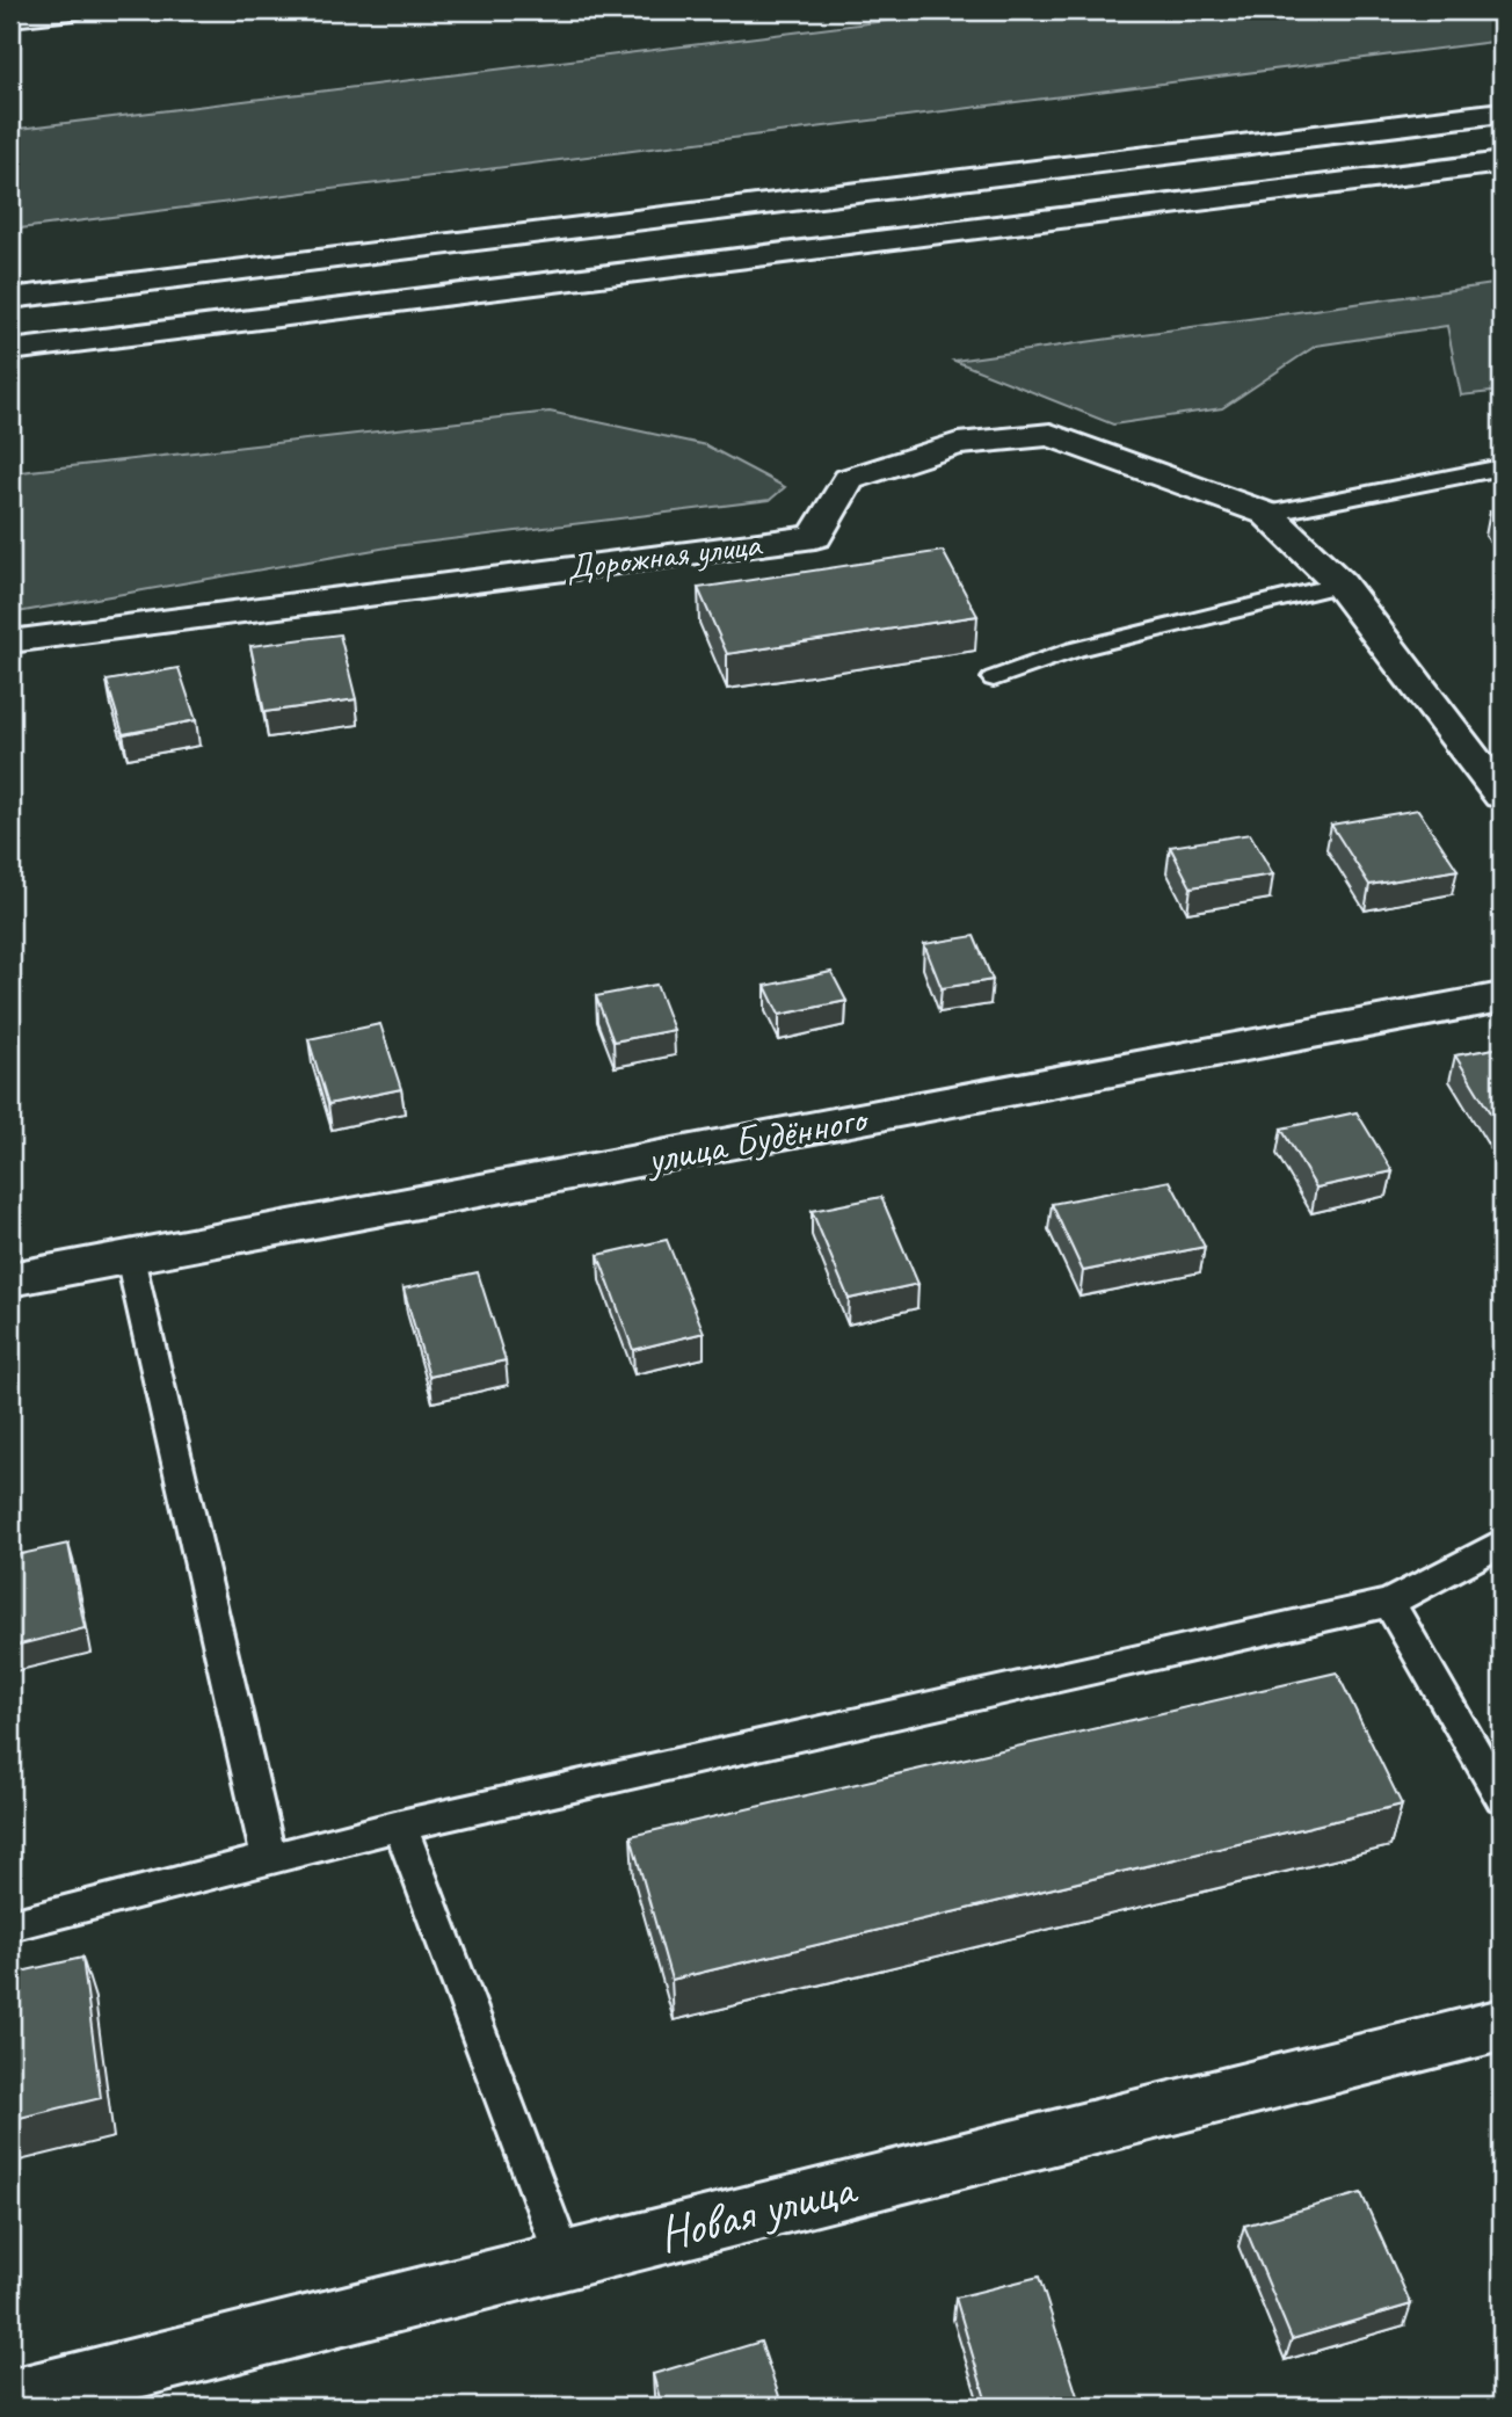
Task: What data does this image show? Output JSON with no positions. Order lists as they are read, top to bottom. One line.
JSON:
{"streets":{"main road":["Дорожная улица","улица Будённого","Новая улица"]}}
